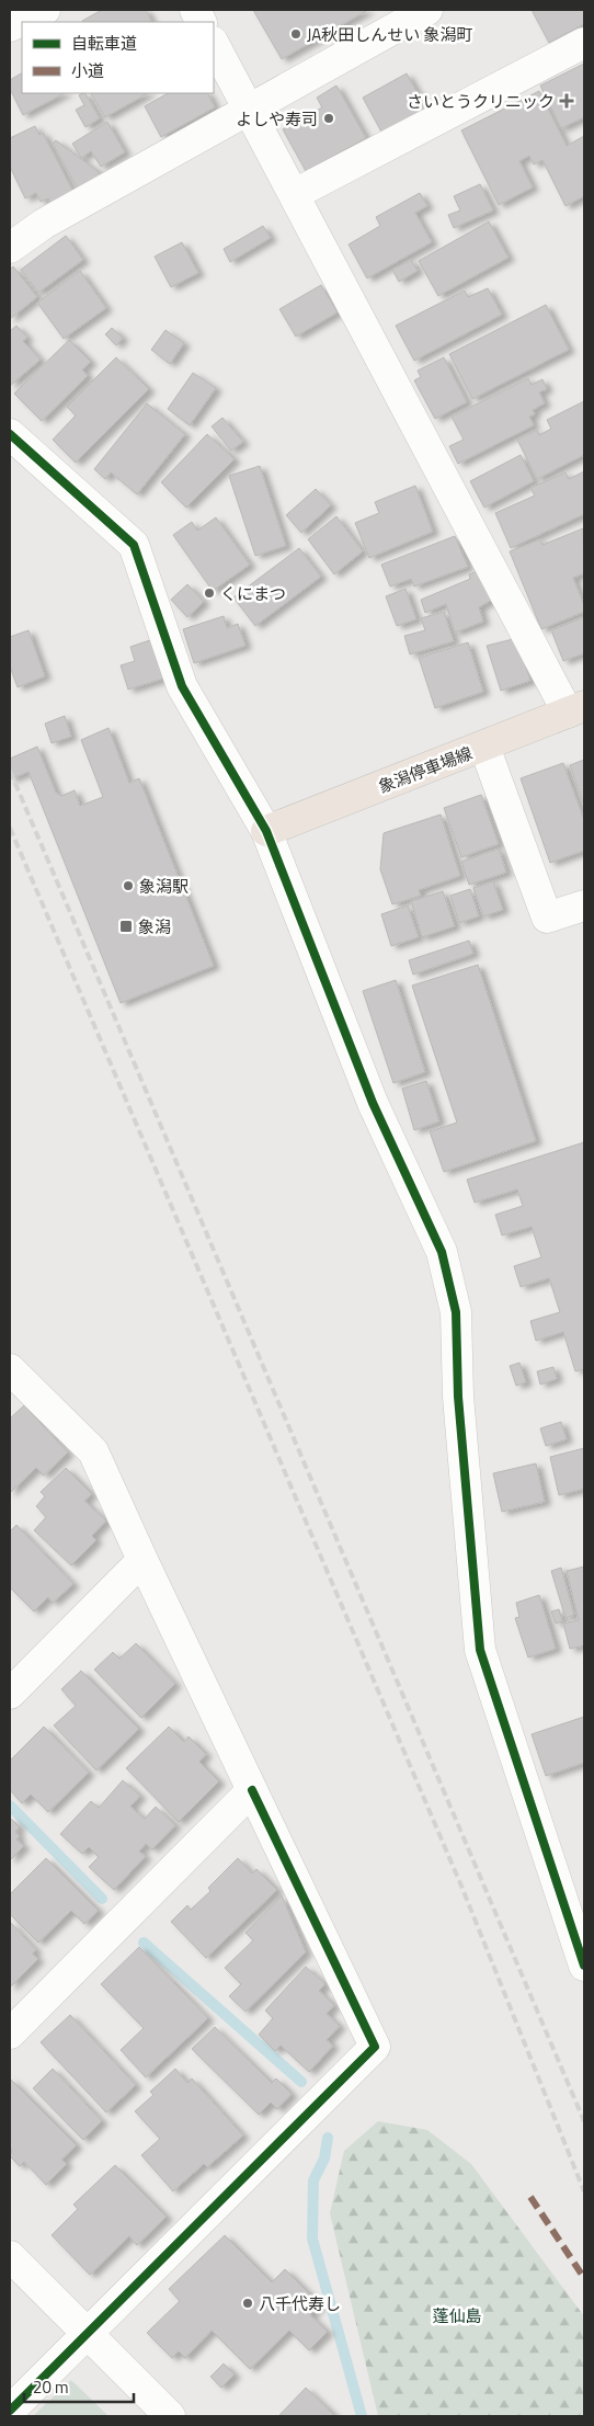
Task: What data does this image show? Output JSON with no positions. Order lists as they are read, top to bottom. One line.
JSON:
{"streets":{"main road":["象潟停車場線"]},"parks":["蓬仙島"],"places":{"other":["JA秋田しんせい 象潟町","よしや寿司","くにまつ","象潟駅","八千代寿し"],"health":["さいとうクリニック"],"transit":["象潟"]},"legend":["自転車道","小道"],"scale_bar":"20 m"}
